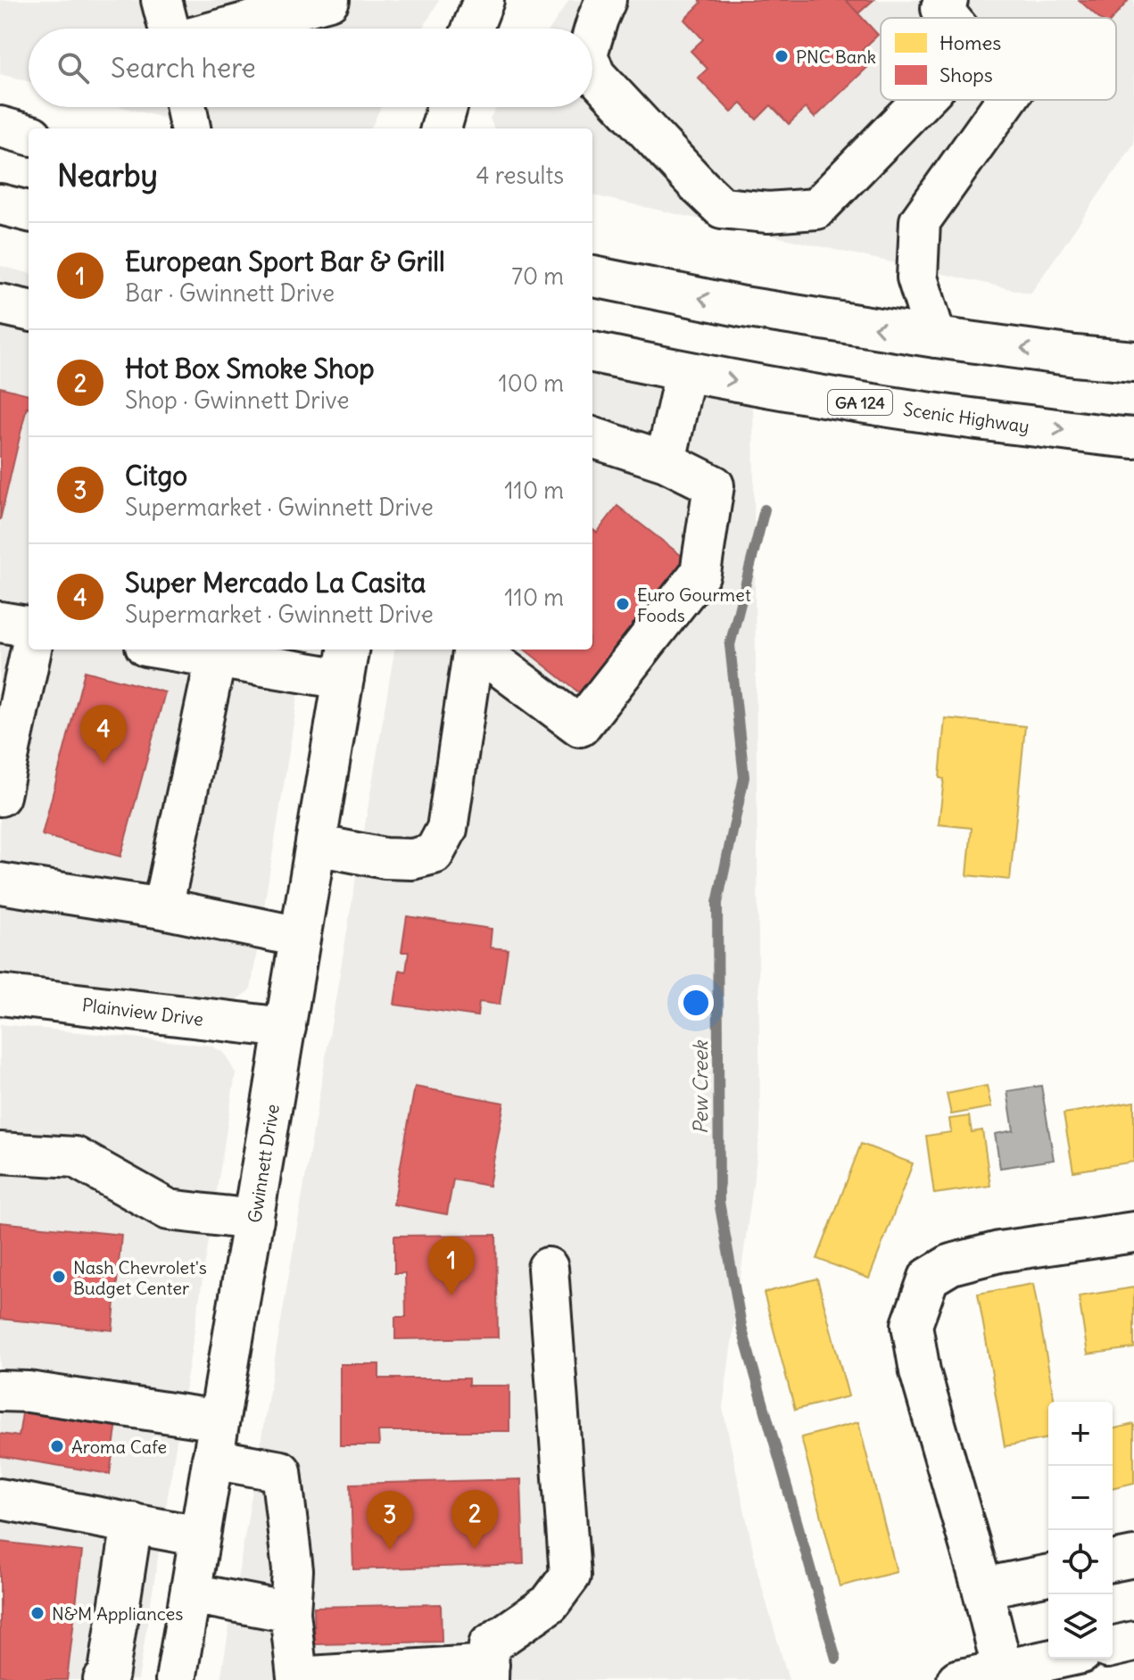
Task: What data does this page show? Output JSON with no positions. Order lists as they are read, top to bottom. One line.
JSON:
{"streets":{"main road":["GA 124","Scenic Highway","Plainview Drive","Gwinnett Drive"]},"crossings":[["Plainview Drive","Gwinnett Drive"]],"water":["Pew Creek"],"places":["PNC Bank","Euro Gourmet Foods","Nash Chevrolet's Budget Center","Aroma Cafe","N&M Appliances"],"legend":["Homes","Shops"],"page":{"search":"Search here","heading":["Nearby","4 results"],"list":[{"mark":"1","name":"European Sport Bar & Grill","note":"Bar · Gwinnett Drive","value":"70 m"},{"mark":"2","name":"Hot Box Smoke Shop","note":"Shop · Gwinnett Drive","value":"100 m"},{"mark":"3","name":"Citgo","note":"Supermarket · Gwinnett Drive","value":"110 m"},{"mark":"4","name":"Super Mercado La Casita","note":"Supermarket · Gwinnett Drive","value":"110 m"}],"pins":["4","1","2","3"],"map_buttons":["+","−"]}}
